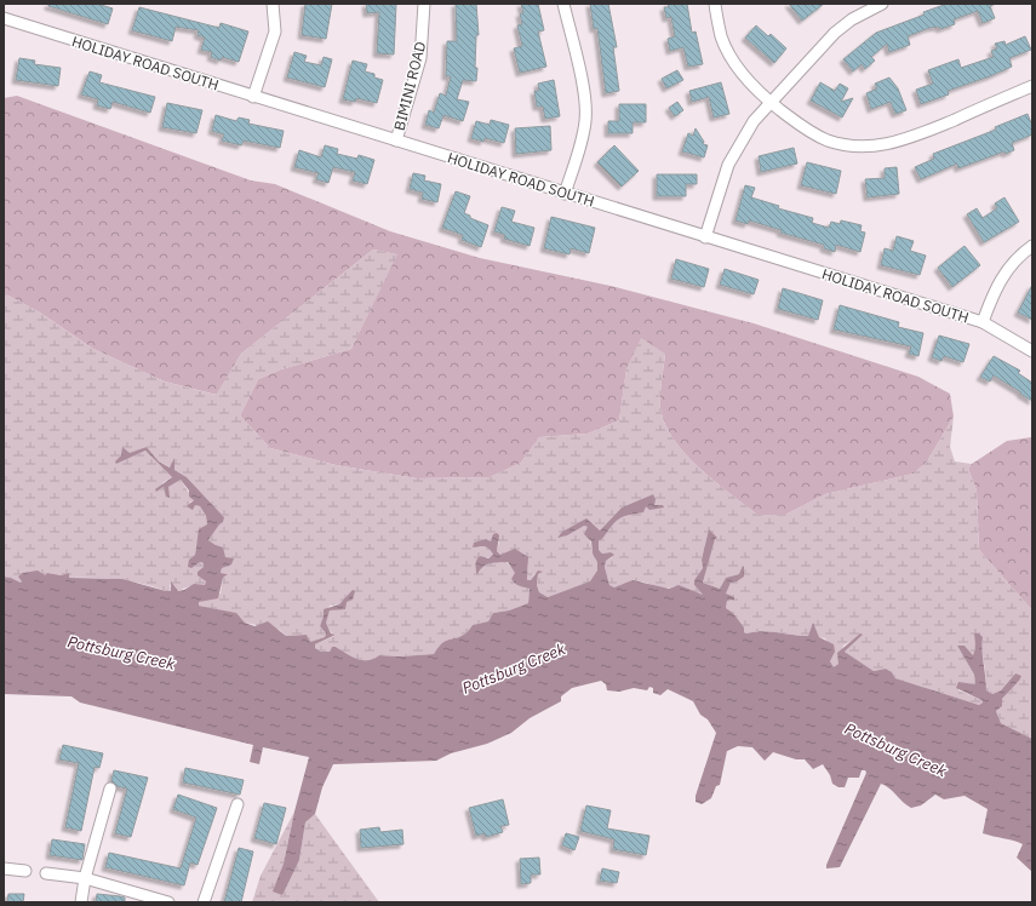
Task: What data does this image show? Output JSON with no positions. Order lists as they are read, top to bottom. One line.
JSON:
{"streets":{"street":["HOLIDAY ROAD SOUTH","BIMINI ROAD"]},"crossings":[["HOLIDAY ROAD SOUTH","BIMINI ROAD"]],"water":["Pottsburg Creek"]}
